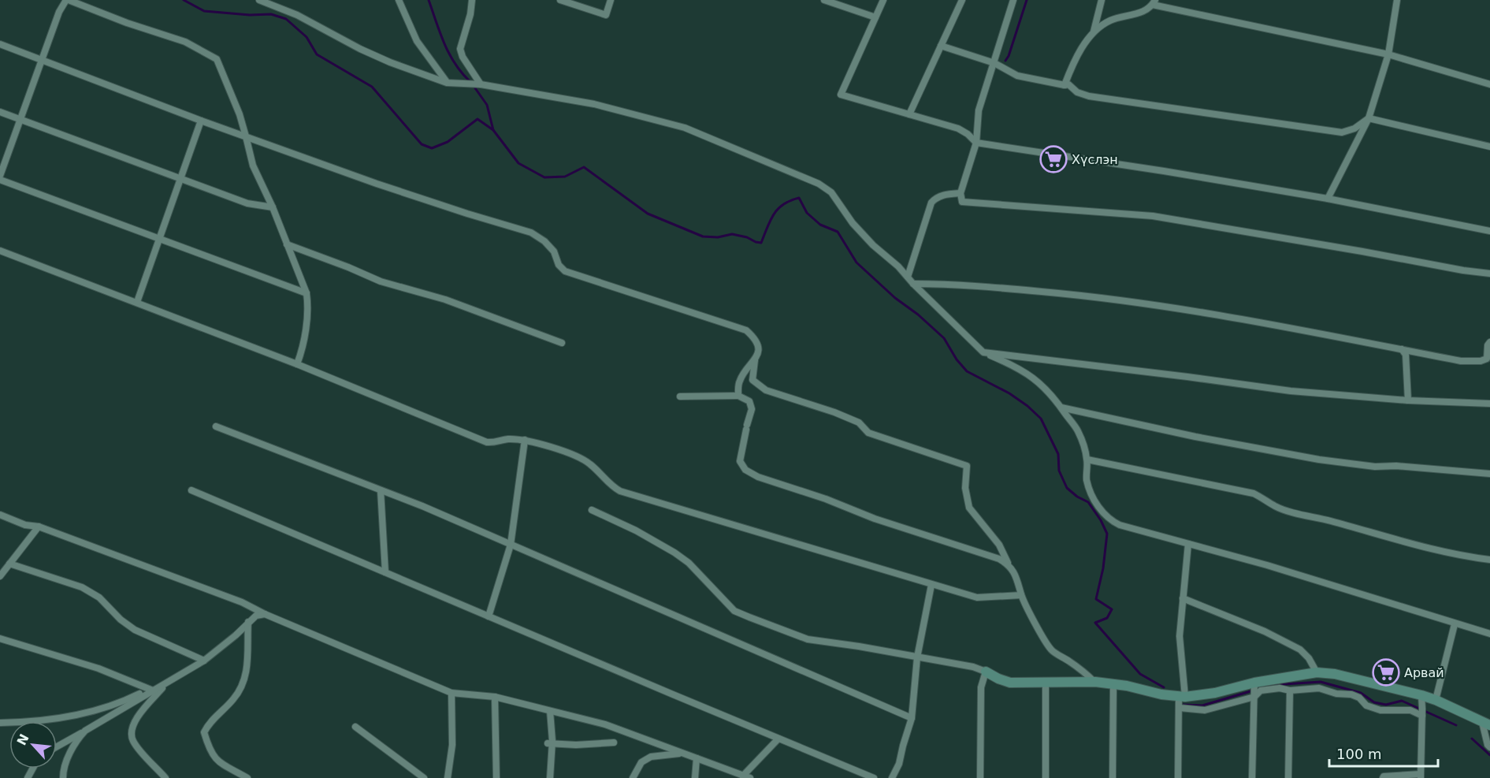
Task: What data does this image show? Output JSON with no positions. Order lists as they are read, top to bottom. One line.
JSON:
{"places":{"supermarket":["Хүслэн","Арвай"]},"scale_bar":"100 m","north":"top left"}
